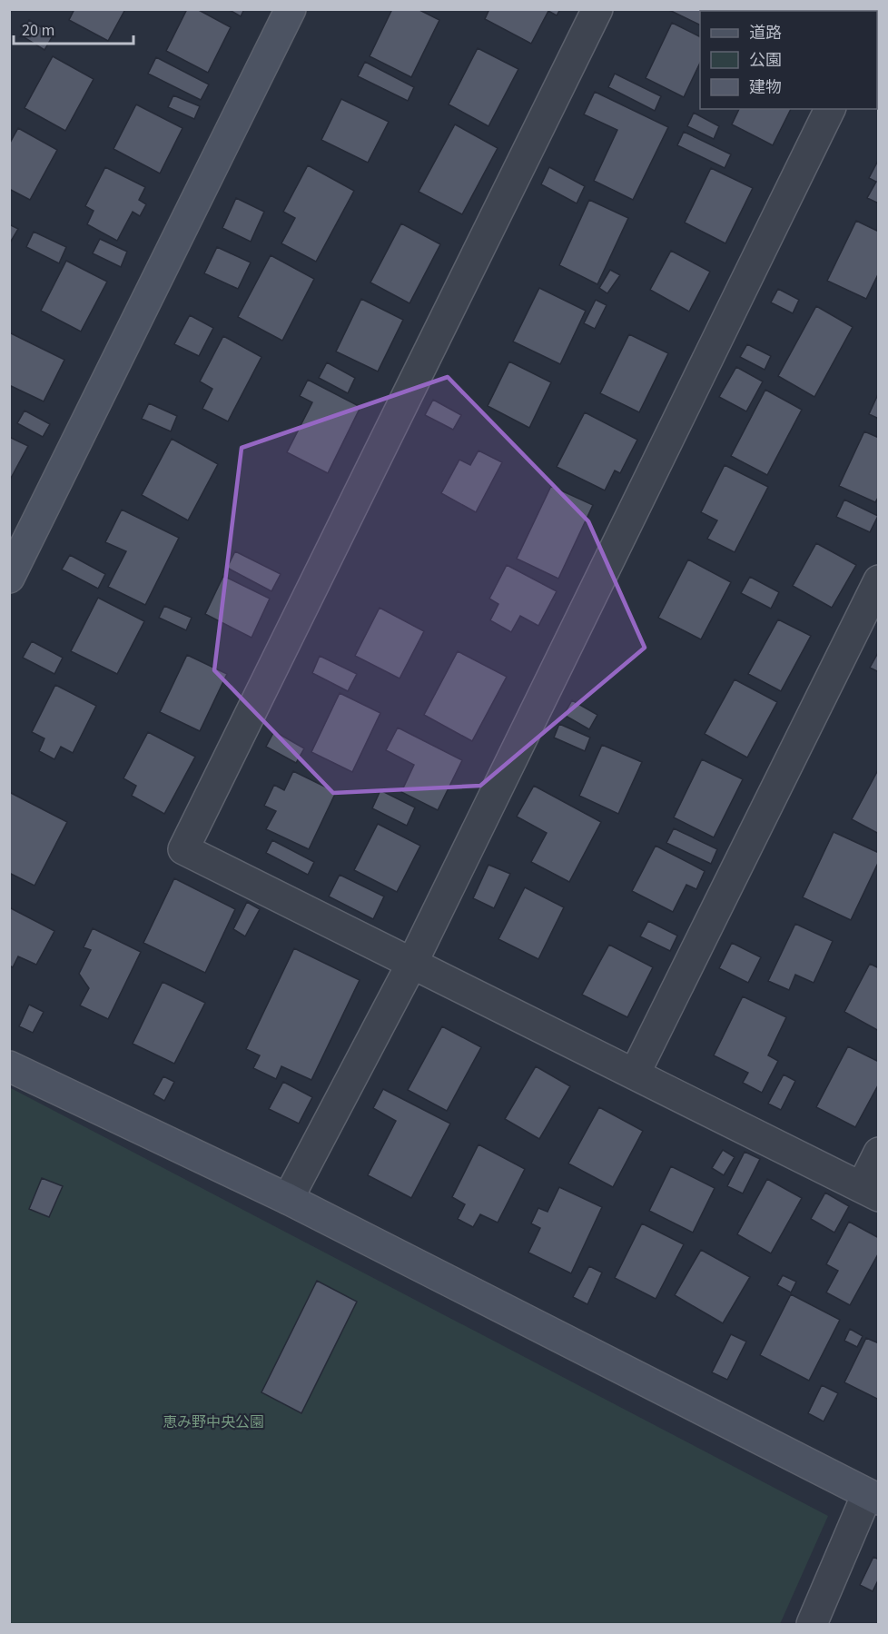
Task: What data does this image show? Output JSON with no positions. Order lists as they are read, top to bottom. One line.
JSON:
{"parks":["恵み野中央公園"],"legend":["道路","公園","建物"],"scale_bar":"20 m"}
